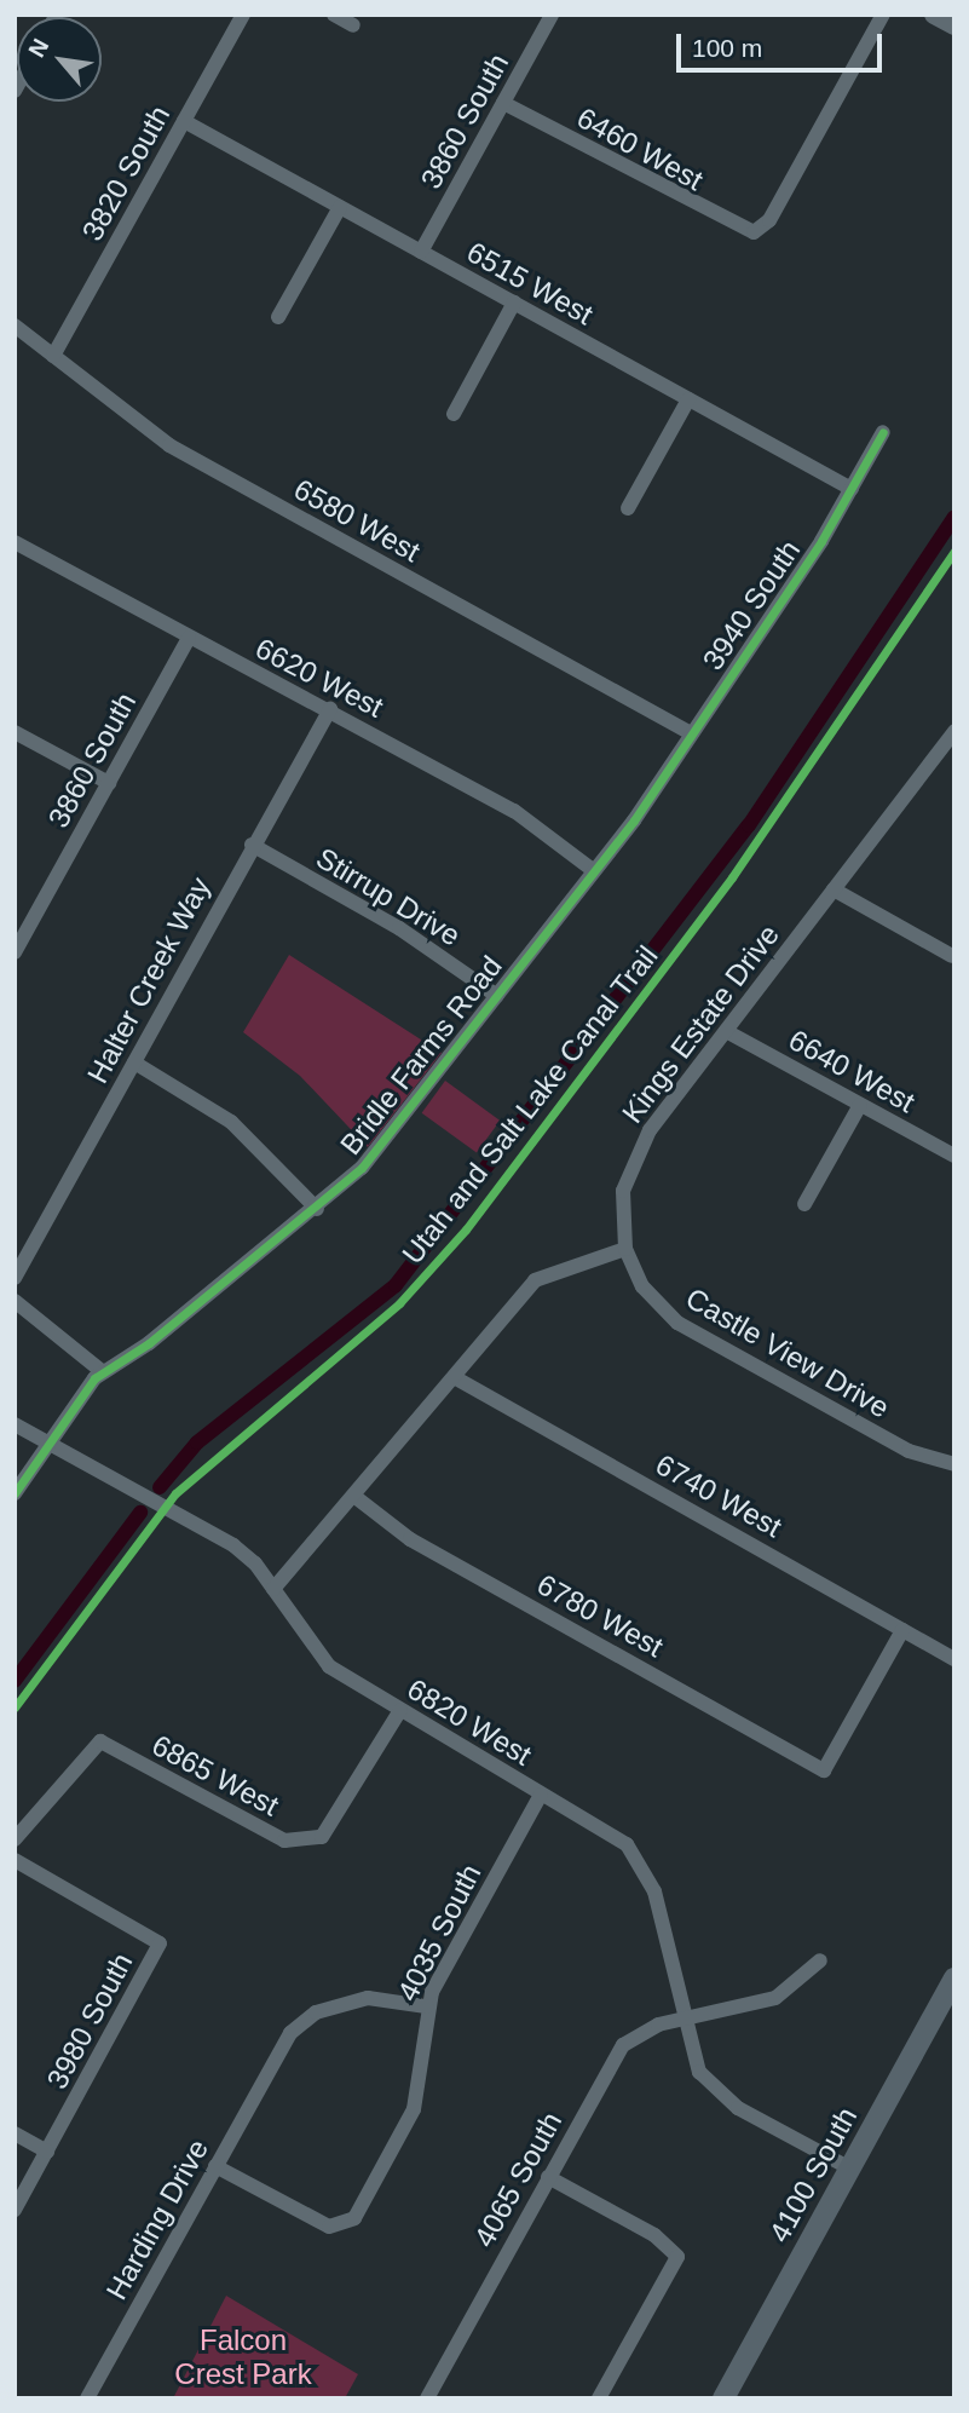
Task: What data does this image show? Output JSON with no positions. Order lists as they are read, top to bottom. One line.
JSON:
{"streets":{"main road":["4100 South"],"street":["3860 South","6460 West","3820 South","6515 West","6580 West","3940 South","6620 West","Stirrup Drive","Halter Creek Way","Kings Estate Drive","Bridle Farms Road","6640 West","Castle View Drive","6740 West","6780 West","6820 West","6865 West","4035 South","3980 South","4065 South","Harding Drive"],"cycle path":["Utah and Salt Lake Canal Trail"]},"crossings":[["3860 South","6460 West"],["3860 South","6515 West"],["3860 South","6620 West"],["3820 South","6515 West"],["3820 South","6580 West"],["6515 West","3940 South"],["6580 West","3940 South"],["3940 South","Bridle Farms Road"],["6620 West","Halter Creek Way"],["6620 West","Bridle Farms Road"],["Stirrup Drive","Halter Creek Way"],["Stirrup Drive","Bridle Farms Road"],["Kings Estate Drive","6640 West"],["Kings Estate Drive","Castle View Drive"],["Bridle Farms Road","6820 West"],["6740 West","6780 West"],["6820 West","6865 West"],["6820 West","4035 South"],["6820 West","4065 South"],["4035 South","Harding Drive"]],"parks":["Falcon Crest Park"],"scale_bar":"100 m","north":"top left"}
